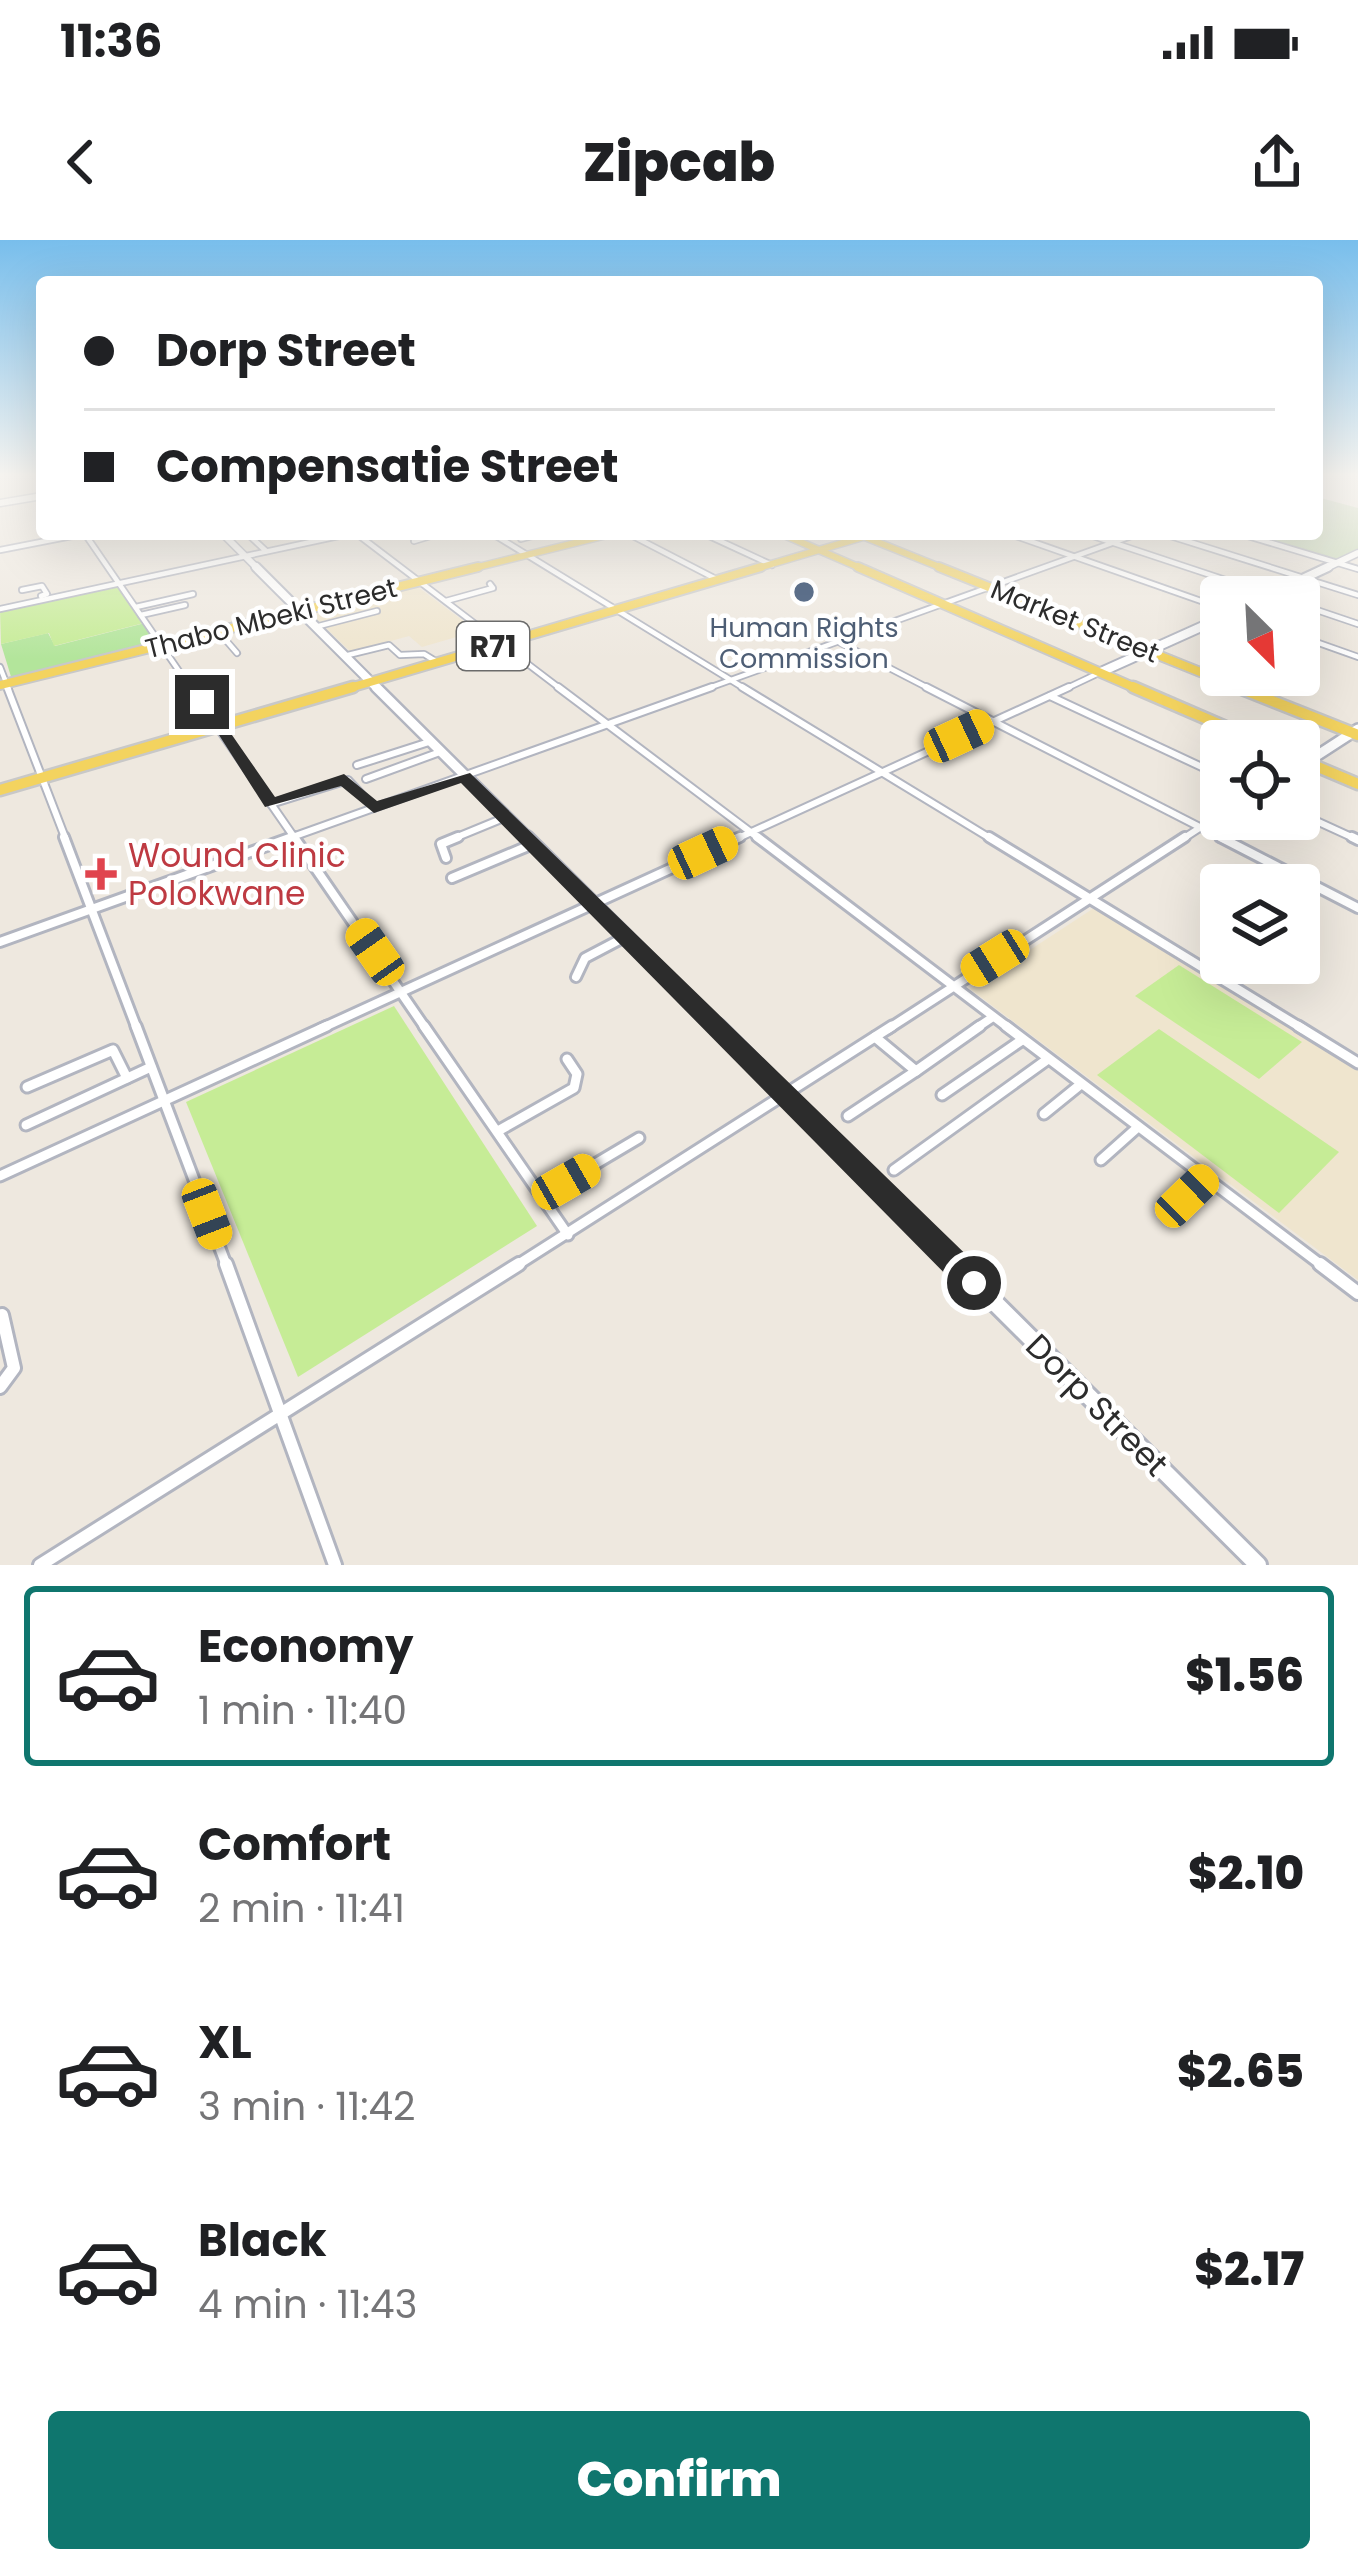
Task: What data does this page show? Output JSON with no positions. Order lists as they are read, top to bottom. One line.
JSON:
{"streets":{"main road":["Thabo Mbeki Street","Market Street","R71"],"street":["Dorp Street"]},"crossings":[["Thabo Mbeki Street","Dorp Street"],["R71","Dorp Street"]],"places":{"other":["Human Rights Commission"],"health":["Wound Clinic Polokwane"]},"north":"bottom right","page":{"status":"11:36","header":"Zipcab","banner":["Dorp Street","Compensatie Street"],"list":[{"name":"Economy","note":"1 min · 11:40","value":"$1.56"},{"name":"Comfort","note":"2 min · 11:41","value":"$2.10"},{"name":"XL","note":"3 min · 11:42","value":"$2.65"},{"name":"Black","note":"4 min · 11:43","value":"$2.17"}],"buttons":"Confirm"}}
